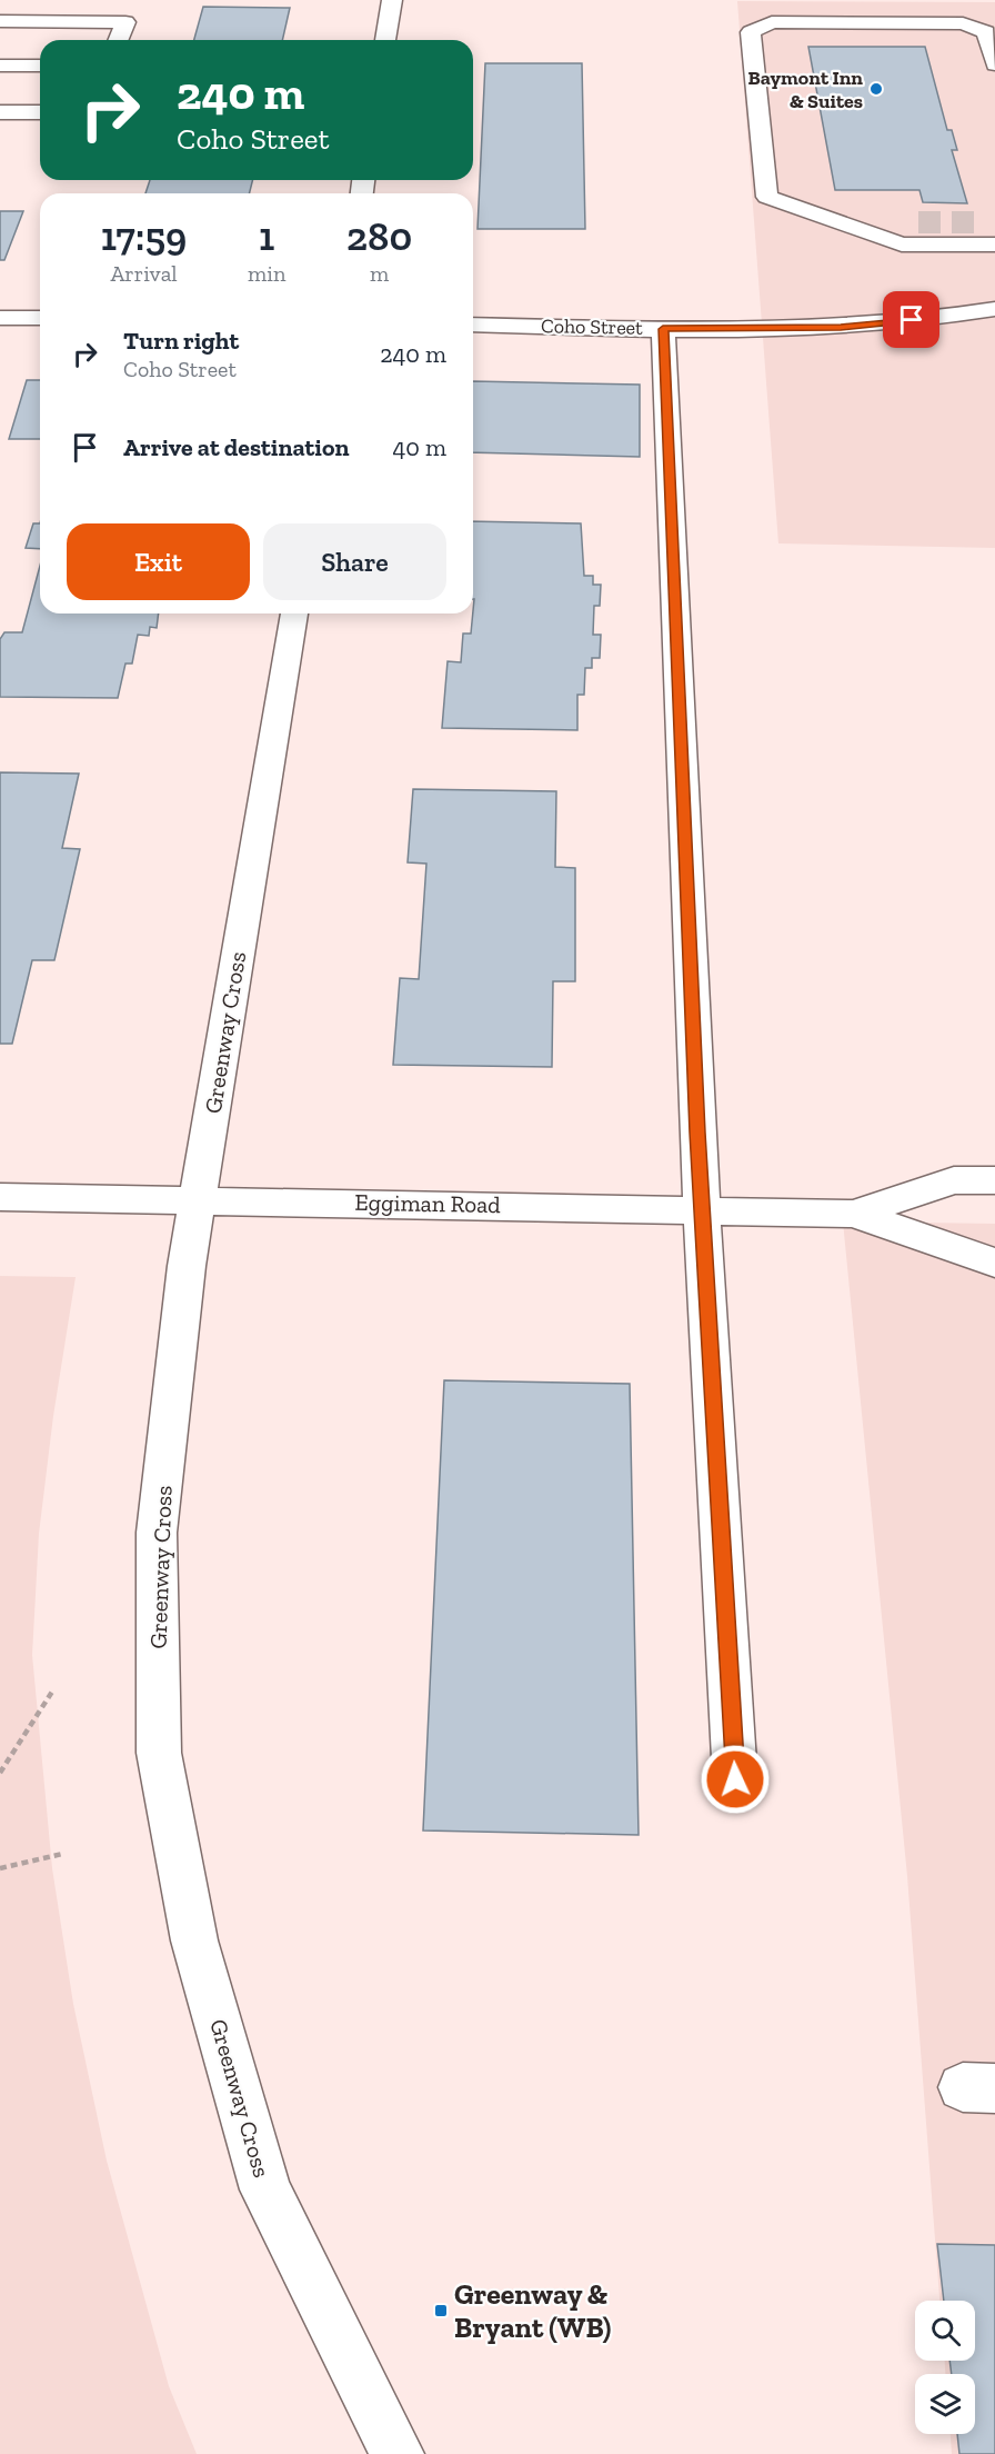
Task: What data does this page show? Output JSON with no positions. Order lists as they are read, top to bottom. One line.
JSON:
{"streets":{"street":["Coho Street","Greenway Cross","Eggiman Road"]},"crossings":[["Greenway Cross","Eggiman Road"]],"places":{"other":["Baymont Inn & Suites"],"transit":["Greenway & Bryant (WB)"]},"page":{"turn":["240 m","Coho Street"],"eta":["17:59","Arrival","1","min","280","m"],"list":[{"name":"Turn right","note":"Coho Street","value":"240 m"},{"name":"Arrive at destination","value":"40 m"}],"buttons":["Exit","Share"]}}
